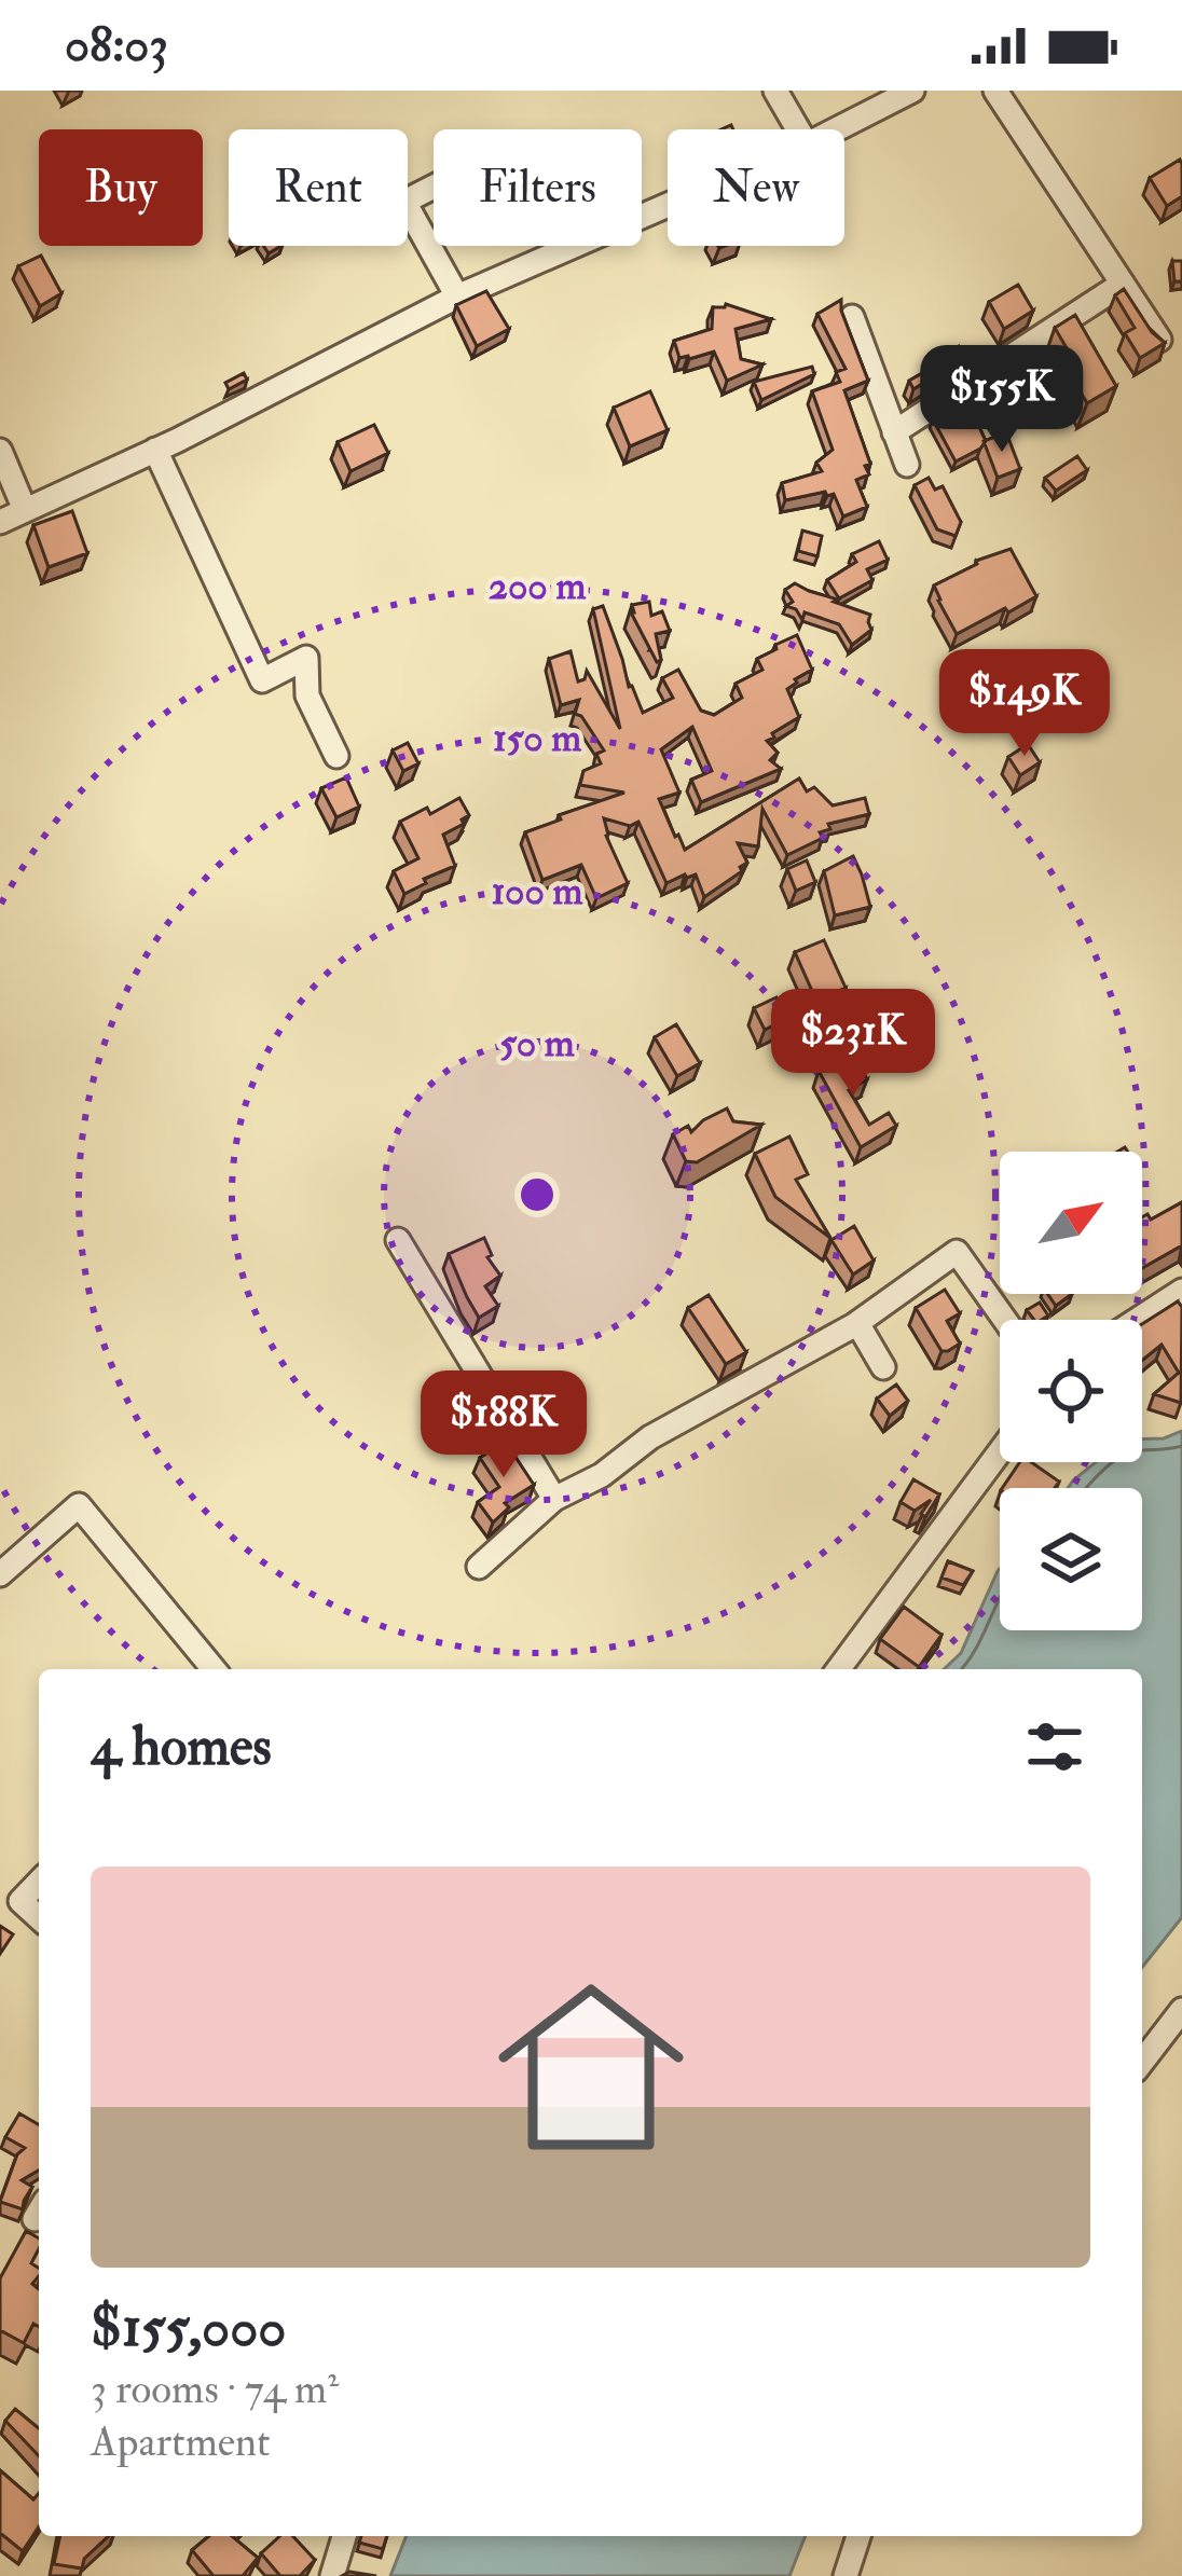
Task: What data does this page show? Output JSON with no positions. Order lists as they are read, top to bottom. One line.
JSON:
{"north":"top right","page":{"status":"08:03","chip":["Buy","Rent","Filters","New"],"price":["$155K","$149K","$231K","$188K"],"heading":"4 homes","list":[{"name":"$155,000","note":"3 rooms · 74 m² · Apartment"}]},"rings":["200 m","150 m","100 m","50 m"]}
